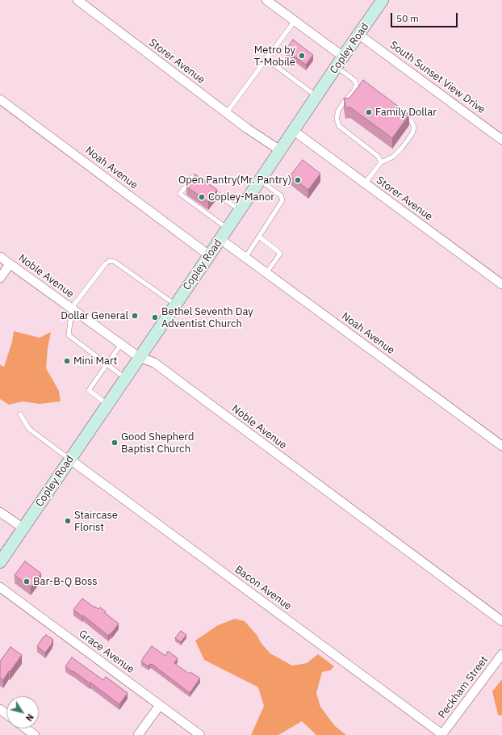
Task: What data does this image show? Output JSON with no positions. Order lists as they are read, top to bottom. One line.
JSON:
{"streets":{"main road":["Copley Road"],"street":["Storer Avenue","South Sunset View Drive","Noah Avenue","Noble Avenue","Bacon Avenue","Grace Avenue","Peckham Street"]},"crossings":[["Copley Road","Storer Avenue"],["Copley Road","South Sunset View Drive"],["Copley Road","Noah Avenue"],["Copley Road","Noble Avenue"],["Copley Road","Bacon Avenue"],["Bacon Avenue","Peckham Street"]],"places":["Metro by T-Mobile","Family Dollar","Open Pantry(Mr. Pantry)","Copley-Manor","Dollar General","Bethel Seventh Day Adventist Church","Mini Mart","Good Shepherd Baptist Church","Staircase Florist","Bar-B-Q Boss"],"scale_bar":"50 m","north":"bottom right"}
